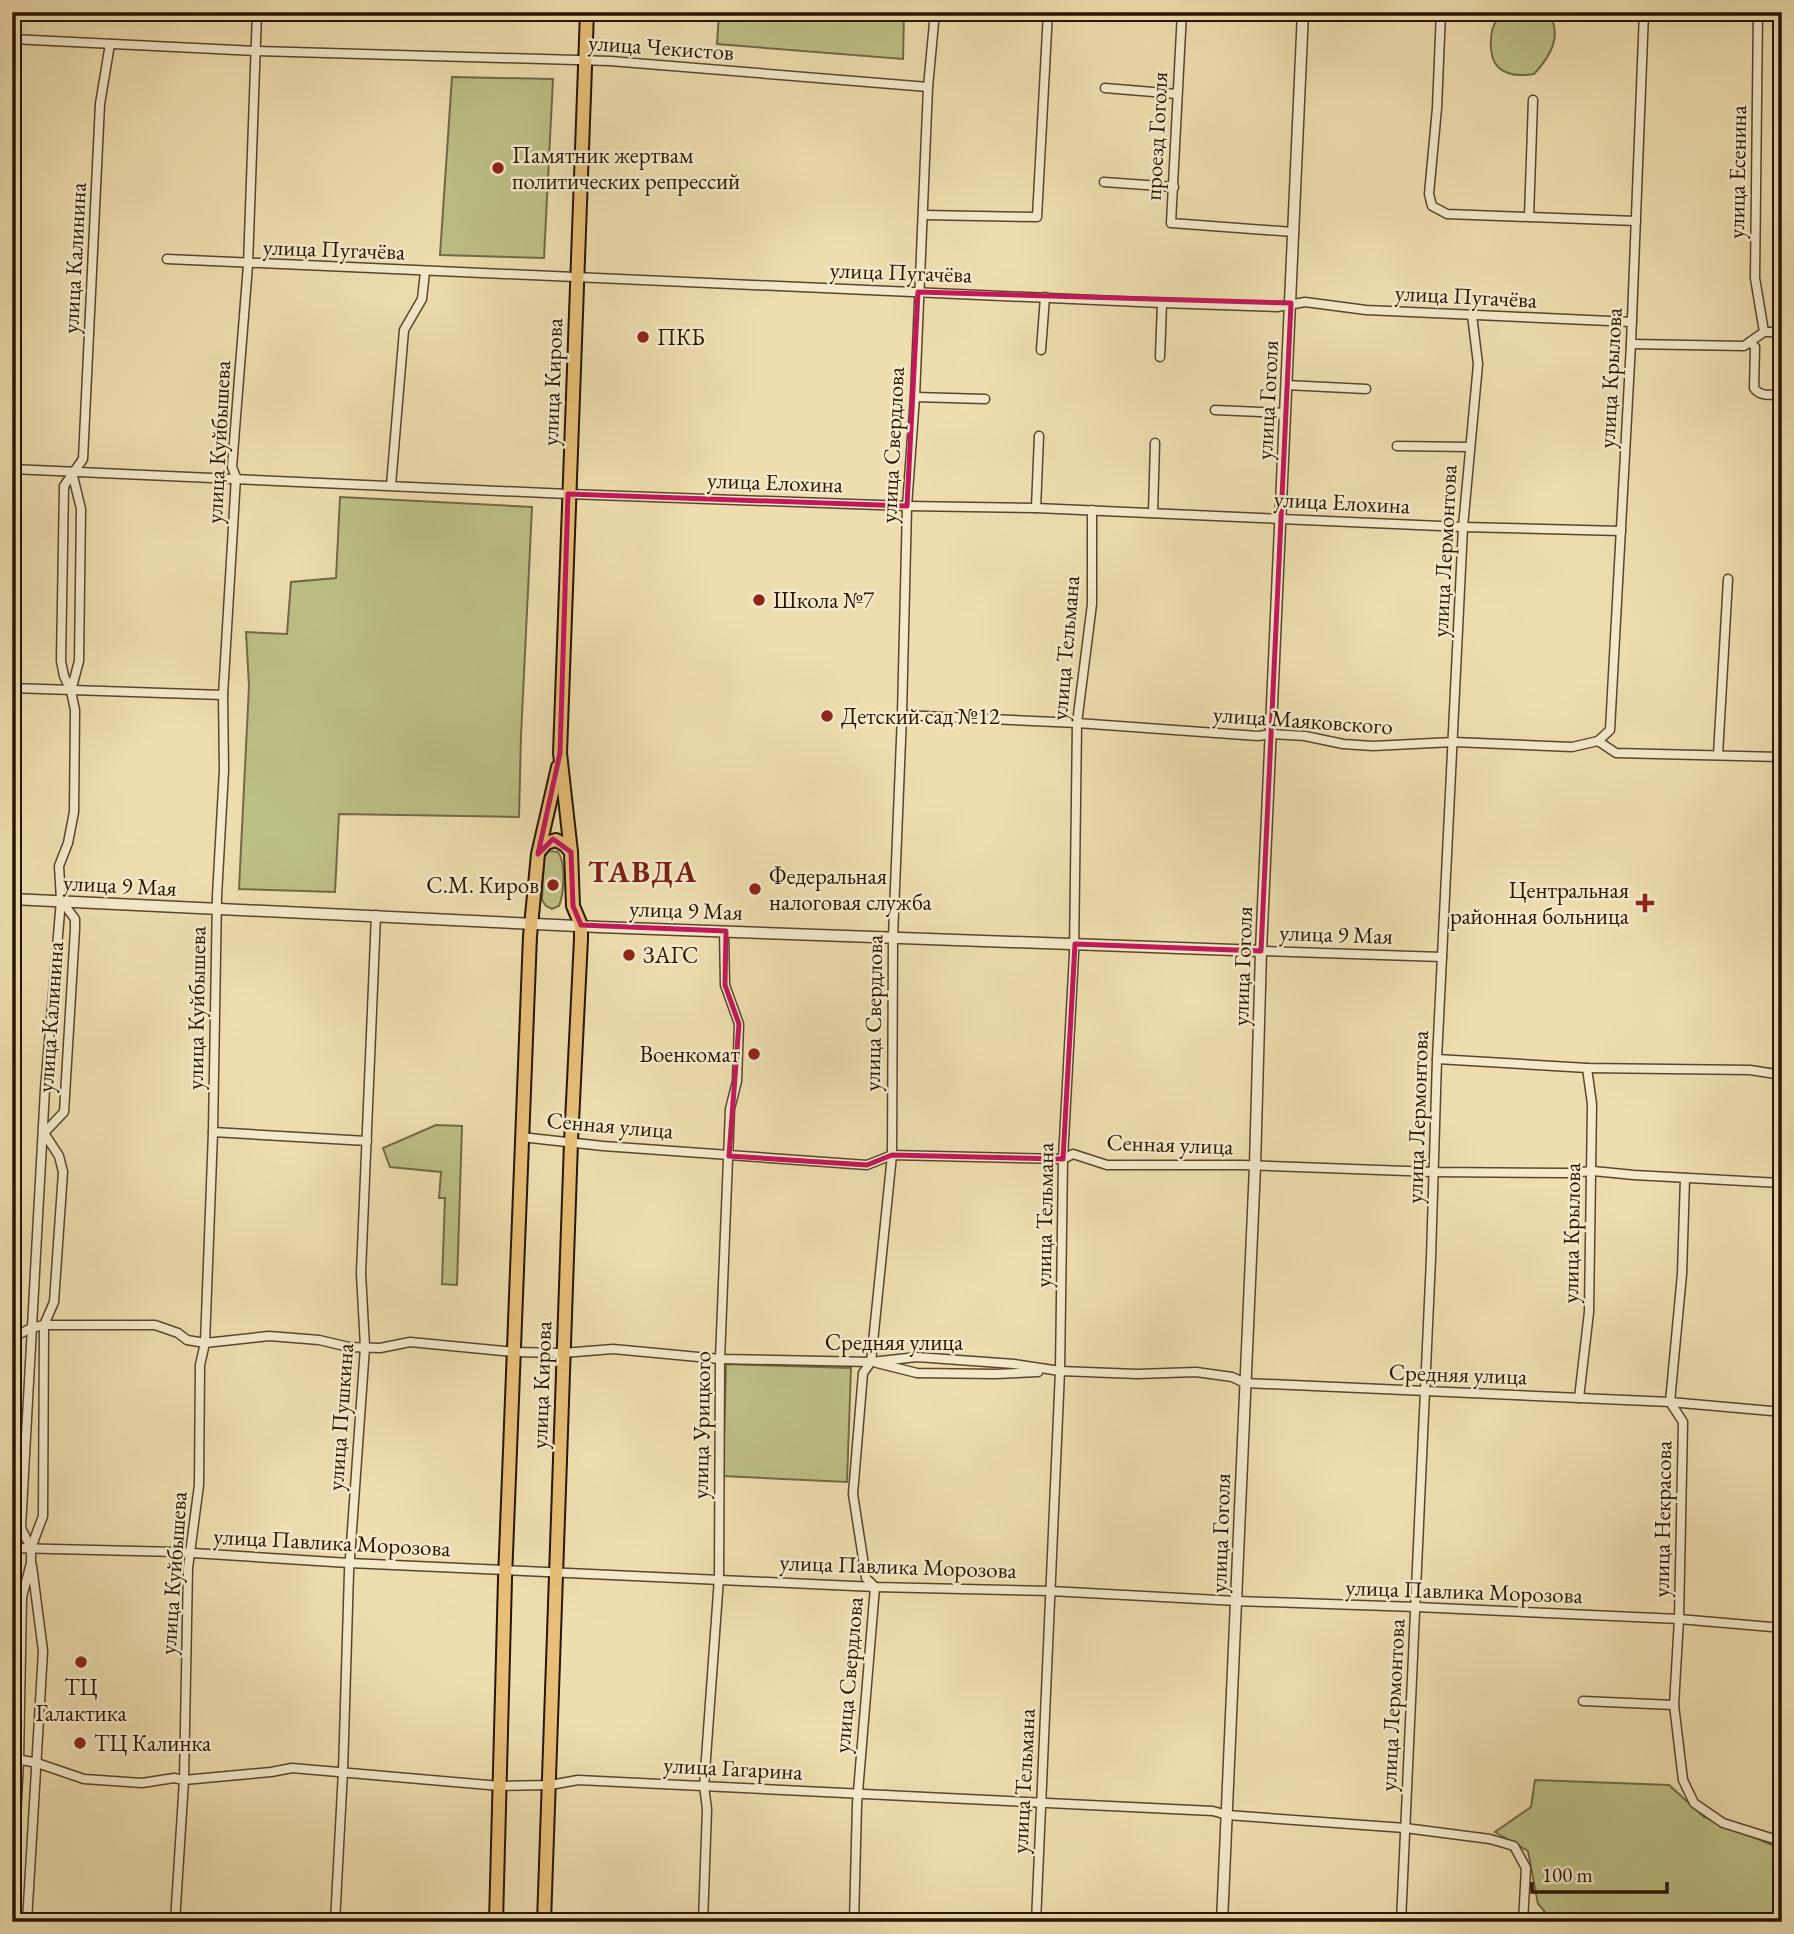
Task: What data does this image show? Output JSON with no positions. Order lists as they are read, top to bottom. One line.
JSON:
{"streets":{"main road":["улица Кирова"],"street":["улица Чекистов","проезд Гоголя","улица Есенина","улица Пугачёва","улица Калинина","улица Крылова","улица Гоголя","улица Куйбышева","улица Свердлова","улица Елохина","улица Лермонтова","улица Тельмана","улица Маяковского","улица 9 Мая","Сенная улица","Средняя улица","улица Пушкина","улица Урицкого","улица Некрасова","улица Павлика Морозова","улица Гагарина"]},"crossings":[["улица Чекистов","улица Калинина"],["улица Чекистов","улица Кирова"],["улица Чекистов","улица Куйбышева"],["улица Чекистов","улица Свердлова"],["проезд Гоголя","улица Гоголя"],["улица Пугачёва","улица Крылова"],["улица Пугачёва","улица Кирова"],["улица Пугачёва","улица Гоголя"],["улица Пугачёва","улица Куйбышева"],["улица Пугачёва","улица Свердлова"],["улица Пугачёва","улица Лермонтова"],["улица Калинина","улица Елохина"],["улица Калинина","улица 9 Мая"],["улица Калинина","Средняя улица"],["улица Калинина","улица Павлика Морозова"],["улица Калинина","улица Гагарина"],["улица Крылова","улица Елохина"],["улица Крылова","улица Маяковского"],["улица Крылова","Сенная улица"],["улица Крылова","Средняя улица"],["улица Кирова","улица Елохина"],["улица Кирова","улица 9 Мая"],["улица Кирова","Сенная улица"],["улица Кирова","Средняя улица"],["улица Кирова","улица Павлика Морозова"],["улица Кирова","улица Гагарина"],["улица Гоголя","улица Елохина"],["улица Гоголя","улица Маяковского"],["улица Гоголя","улица 9 Мая"],["улица Гоголя","Сенная улица"],["улица Гоголя","Средняя улица"],["улица Гоголя","улица Павлика Морозова"],["улица Гоголя","улица Гагарина"],["улица Куйбышева","улица Елохина"],["улица Куйбышева","улица 9 Мая"],["улица Куйбышева","Средняя улица"],["улица Куйбышева","улица Павлика Морозова"],["улица Куйбышева","улица Гагарина"],["улица Свердлова","улица Елохина"],["улица Свердлова","улица Маяковского"],["улица Свердлова","улица 9 Мая"],["улица Свердлова","Сенная улица"],["улица Свердлова","Средняя улица"],["улица Свердлова","улица Павлика Морозова"],["улица Свердлова","улица Гагарина"],["улица Елохина","улица Лермонтова"],["улица Елохина","улица Тельмана"],["улица Лермонтова","улица Маяковского"],["улица Лермонтова","улица 9 Мая"],["улица Лермонтова","Сенная улица"],["улица Лермонтова","Средняя улица"],["улица Лермонтова","улица Павлика Морозова"],["улица Лермонтова","улица Гагарина"],["улица Тельмана","улица Маяковского"],["улица Тельмана","улица 9 Мая"],["улица Тельмана","Сенная улица"],["улица Тельмана","Средняя улица"],["улица Тельмана","улица Павлика Морозова"],["улица Тельмана","улица Гагарина"],["улица 9 Мая","улица Пушкина"],["улица 9 Мая","улица Урицкого"],["Сенная улица","улица Урицкого"],["Сенная улица","улица Некрасова"],["Средняя улица","улица Пушкина"],["Средняя улица","улица Урицкого"],["Средняя улица","улица Некрасова"],["улица Пушкина","улица Павлика Морозова"],["улица Пушкина","улица Гагарина"],["улица Урицкого","улица Павлика Морозова"],["улица Урицкого","улица Гагарина"],["улица Некрасова","улица Павлика Морозова"]],"districts":["ТАВДА"],"places":{"other":["Памятник жертвам политических репрессий","ПКБ","Школа №7","Детский сад №12","С.М. Киров","Федеральная налоговая служба","ЗАГС","Военкомат","ТЦ Галактика","ТЦ Калинка"],"health":["Центральная районная больница"]},"scale_bar":"100 m"}
